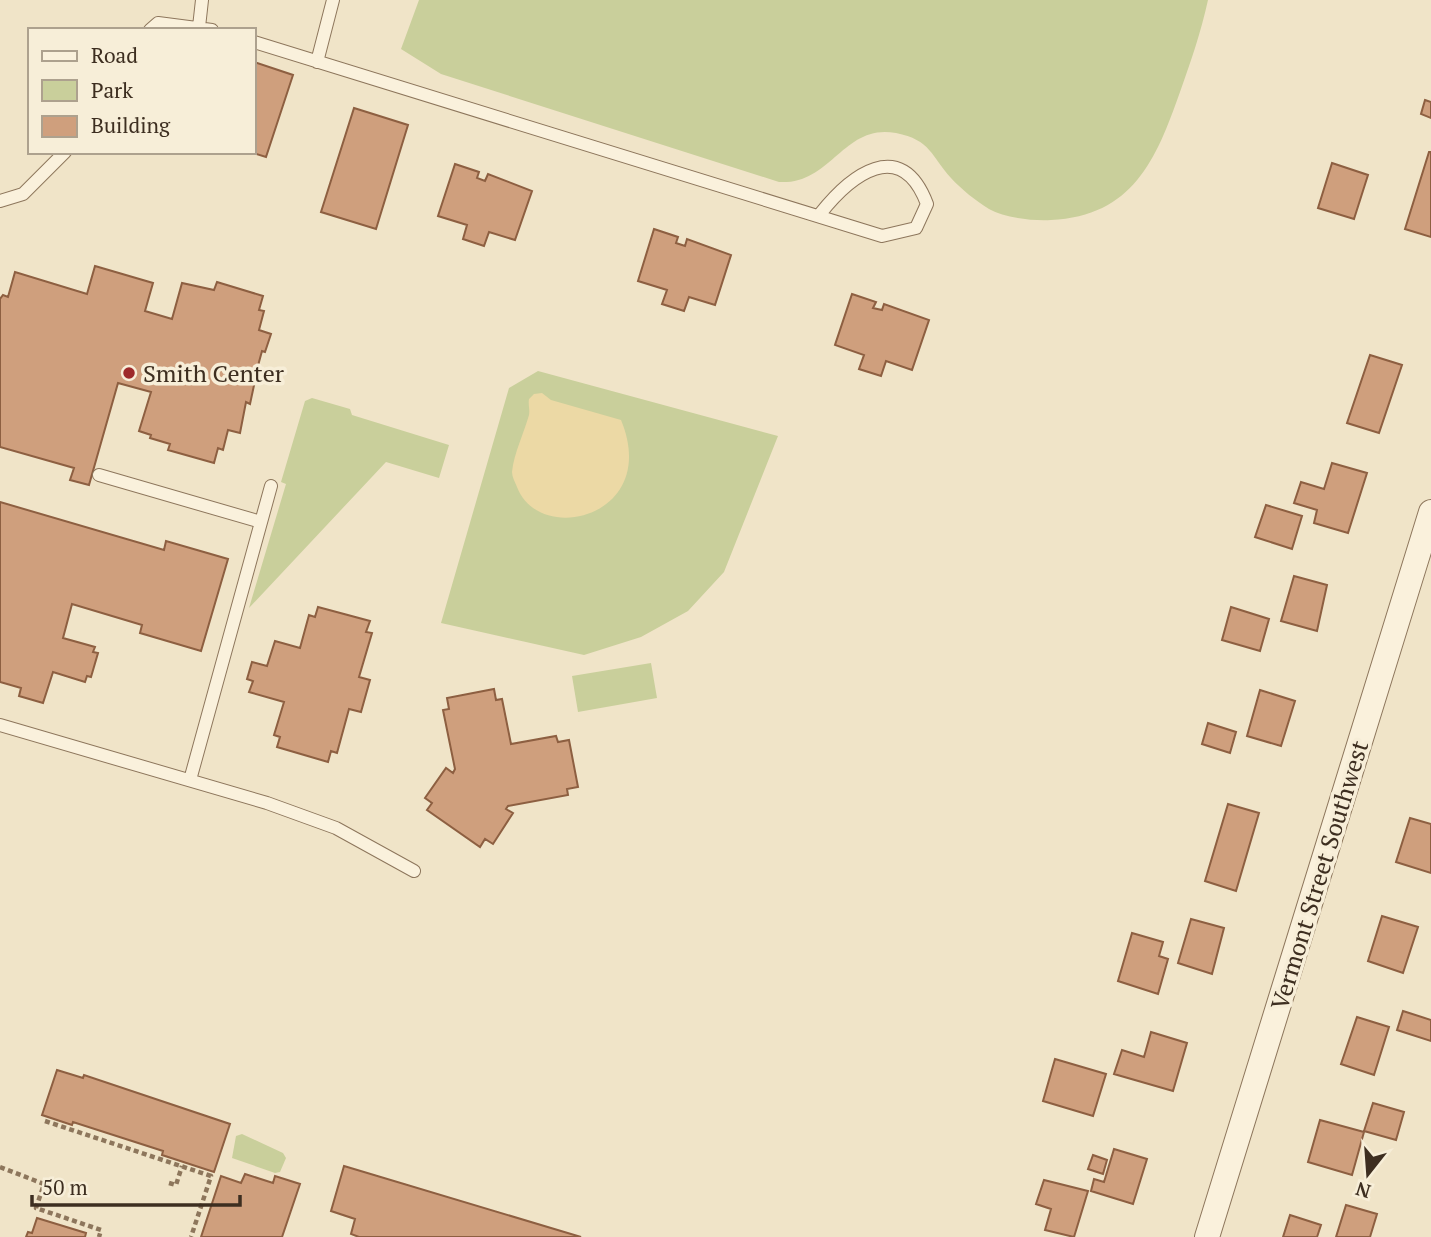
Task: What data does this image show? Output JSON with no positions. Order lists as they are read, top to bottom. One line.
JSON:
{"streets":{"street":["Vermont Street Southwest"]},"places":["Smith Center"],"legend":["Road","Park","Building"],"scale_bar":"50 m","north":"bottom"}
